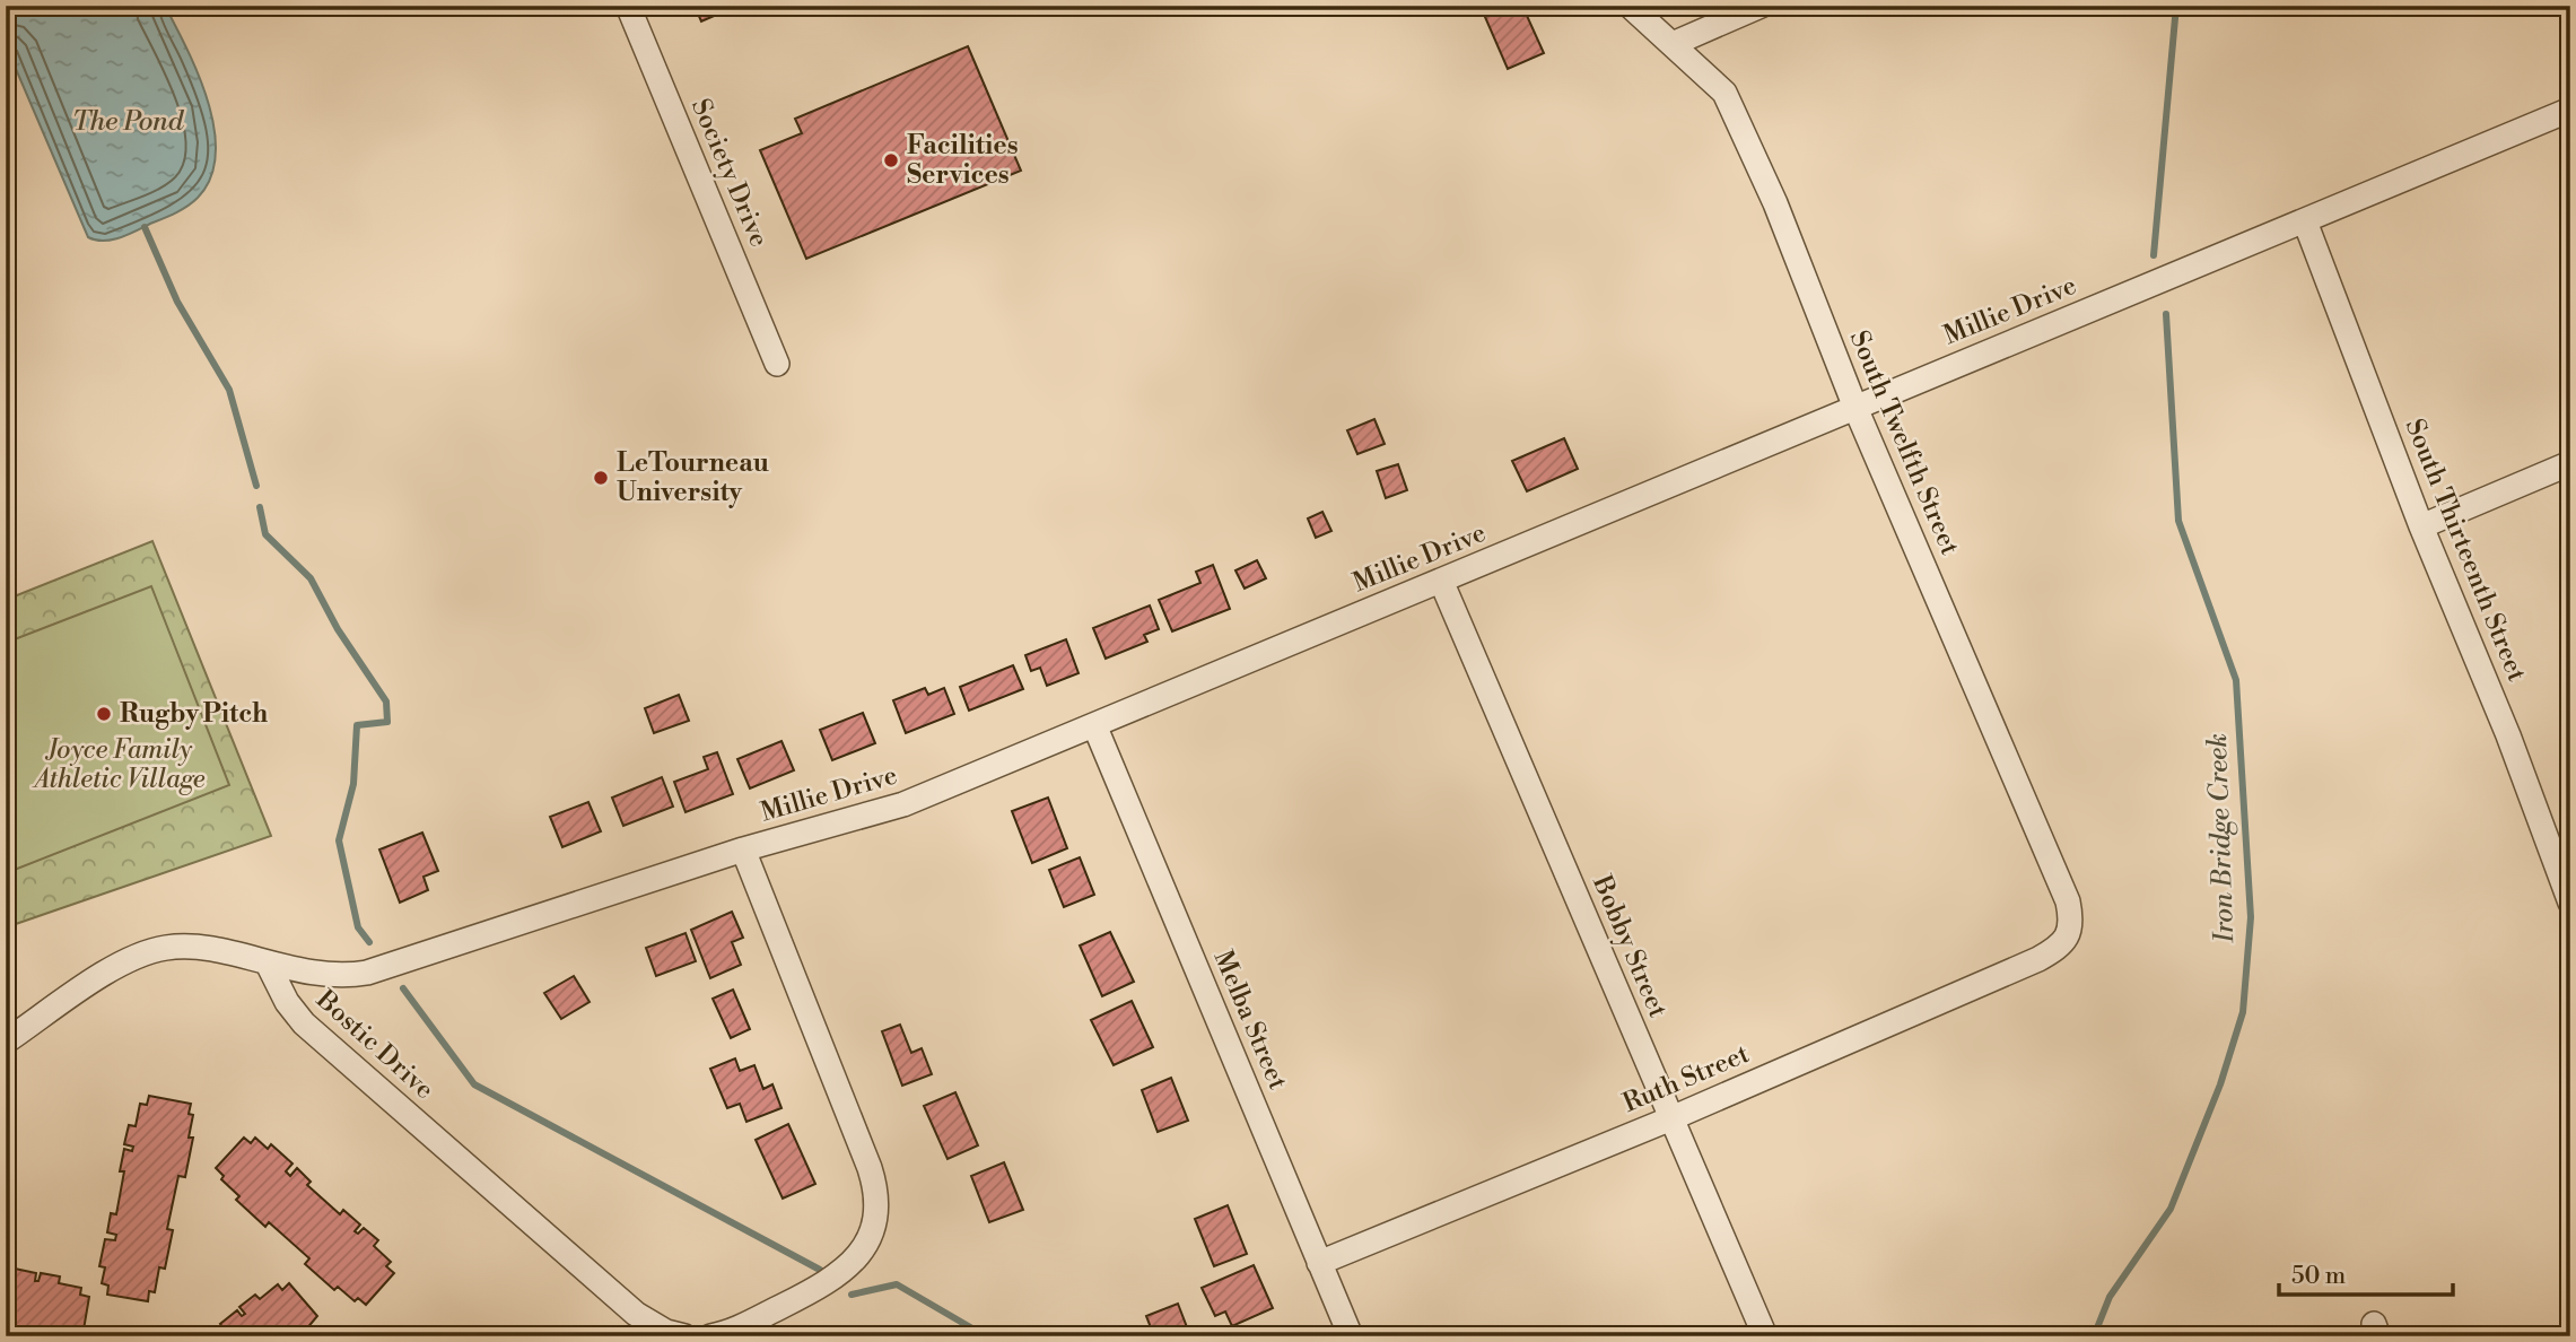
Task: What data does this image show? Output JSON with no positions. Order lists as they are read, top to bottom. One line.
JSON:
{"streets":{"street":["Society Drive","Millie Drive","South Twelfth Street","South Thirteenth Street","Bobby Street","Melba Street","Bostic Drive","Ruth Street"]},"crossings":[["Millie Drive","South Twelfth Street"],["Millie Drive","South Thirteenth Street"],["Millie Drive","Bobby Street"],["Millie Drive","Melba Street"],["Millie Drive","Bostic Drive"],["South Twelfth Street","Ruth Street"],["Bobby Street","Ruth Street"],["Melba Street","Ruth Street"]],"water":["The Pond","Iron Bridge Creek"],"parks":["Joyce Family Athletic Village"],"places":["Facilities Services","LeTourneau University","Rugby Pitch"],"scale_bar":"50 m"}
